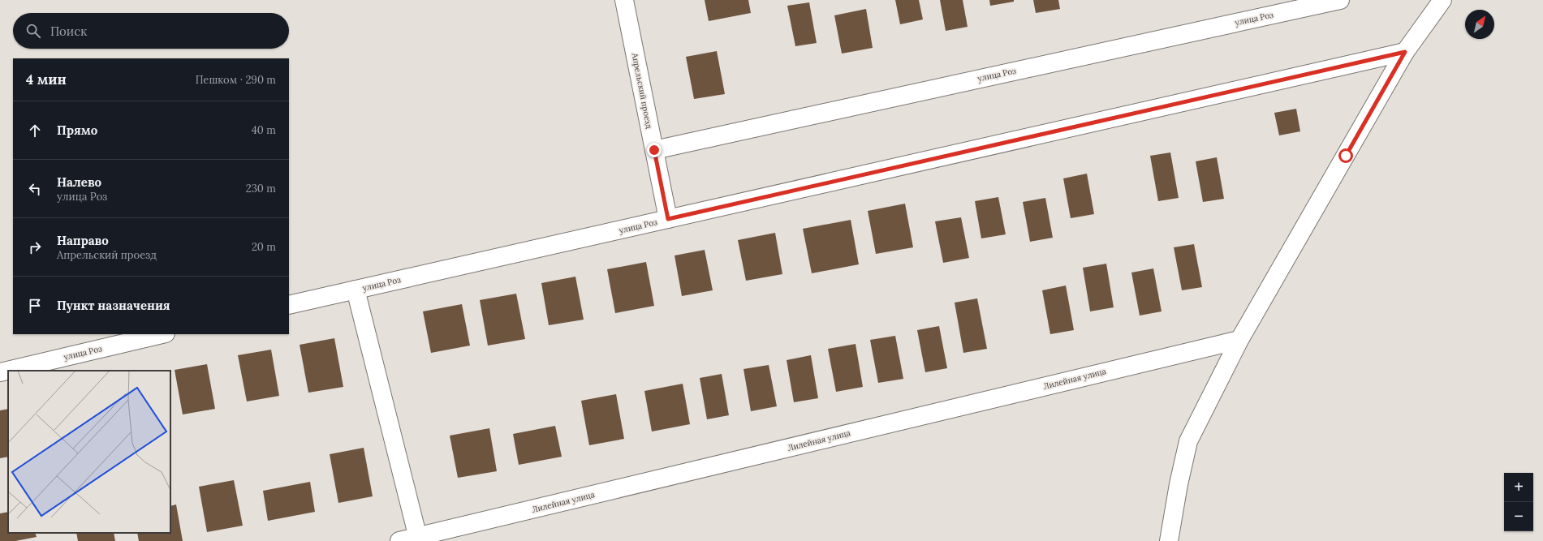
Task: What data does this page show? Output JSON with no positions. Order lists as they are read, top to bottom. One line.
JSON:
{"streets":{"street":["улица Роз","Апрельский проезд","Лилейная улица"]},"crossings":[["улица Роз","Апрельский проезд"]],"north":"top right","page":{"search":"Поиск","heading":["4 мин","Пешком · 290 m"],"list":[["Прямо","40 m"],["Налево","улица Роз","230 m"],["Направо","Апрельский проезд","20 m"],"Пункт назначения"],"map_buttons":["+","−"]}}
